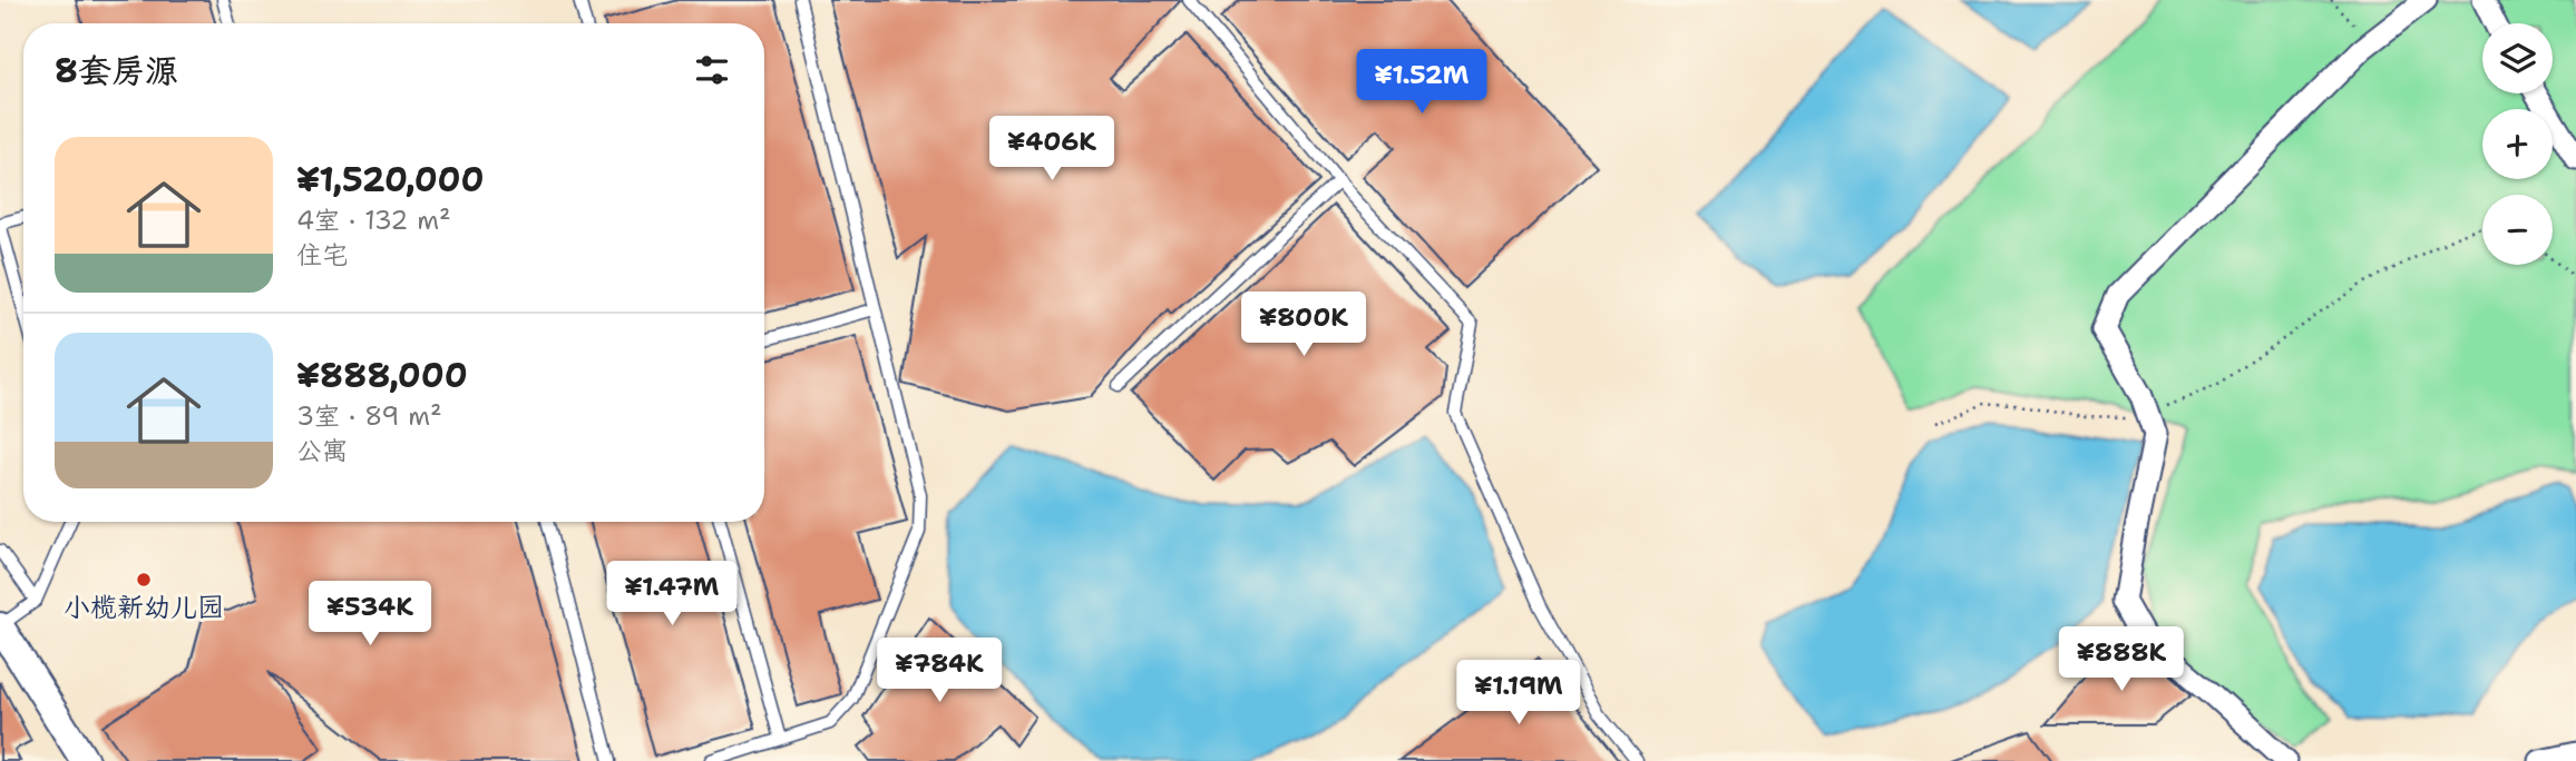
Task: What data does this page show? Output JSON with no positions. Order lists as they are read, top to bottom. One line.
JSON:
{"places":["小榄新幼儿园"],"page":{"map_buttons":["+","−"],"heading":"8套房源","price":["¥1.52M","¥406K","¥800K","¥1.47M","¥534K","¥888K","¥784K","¥1.19M"],"list":[{"name":"¥1,520,000","note":"4室 · 132 m² · 住宅"},{"name":"¥888,000","note":"3室 · 89 m² · 公寓"}]}}
